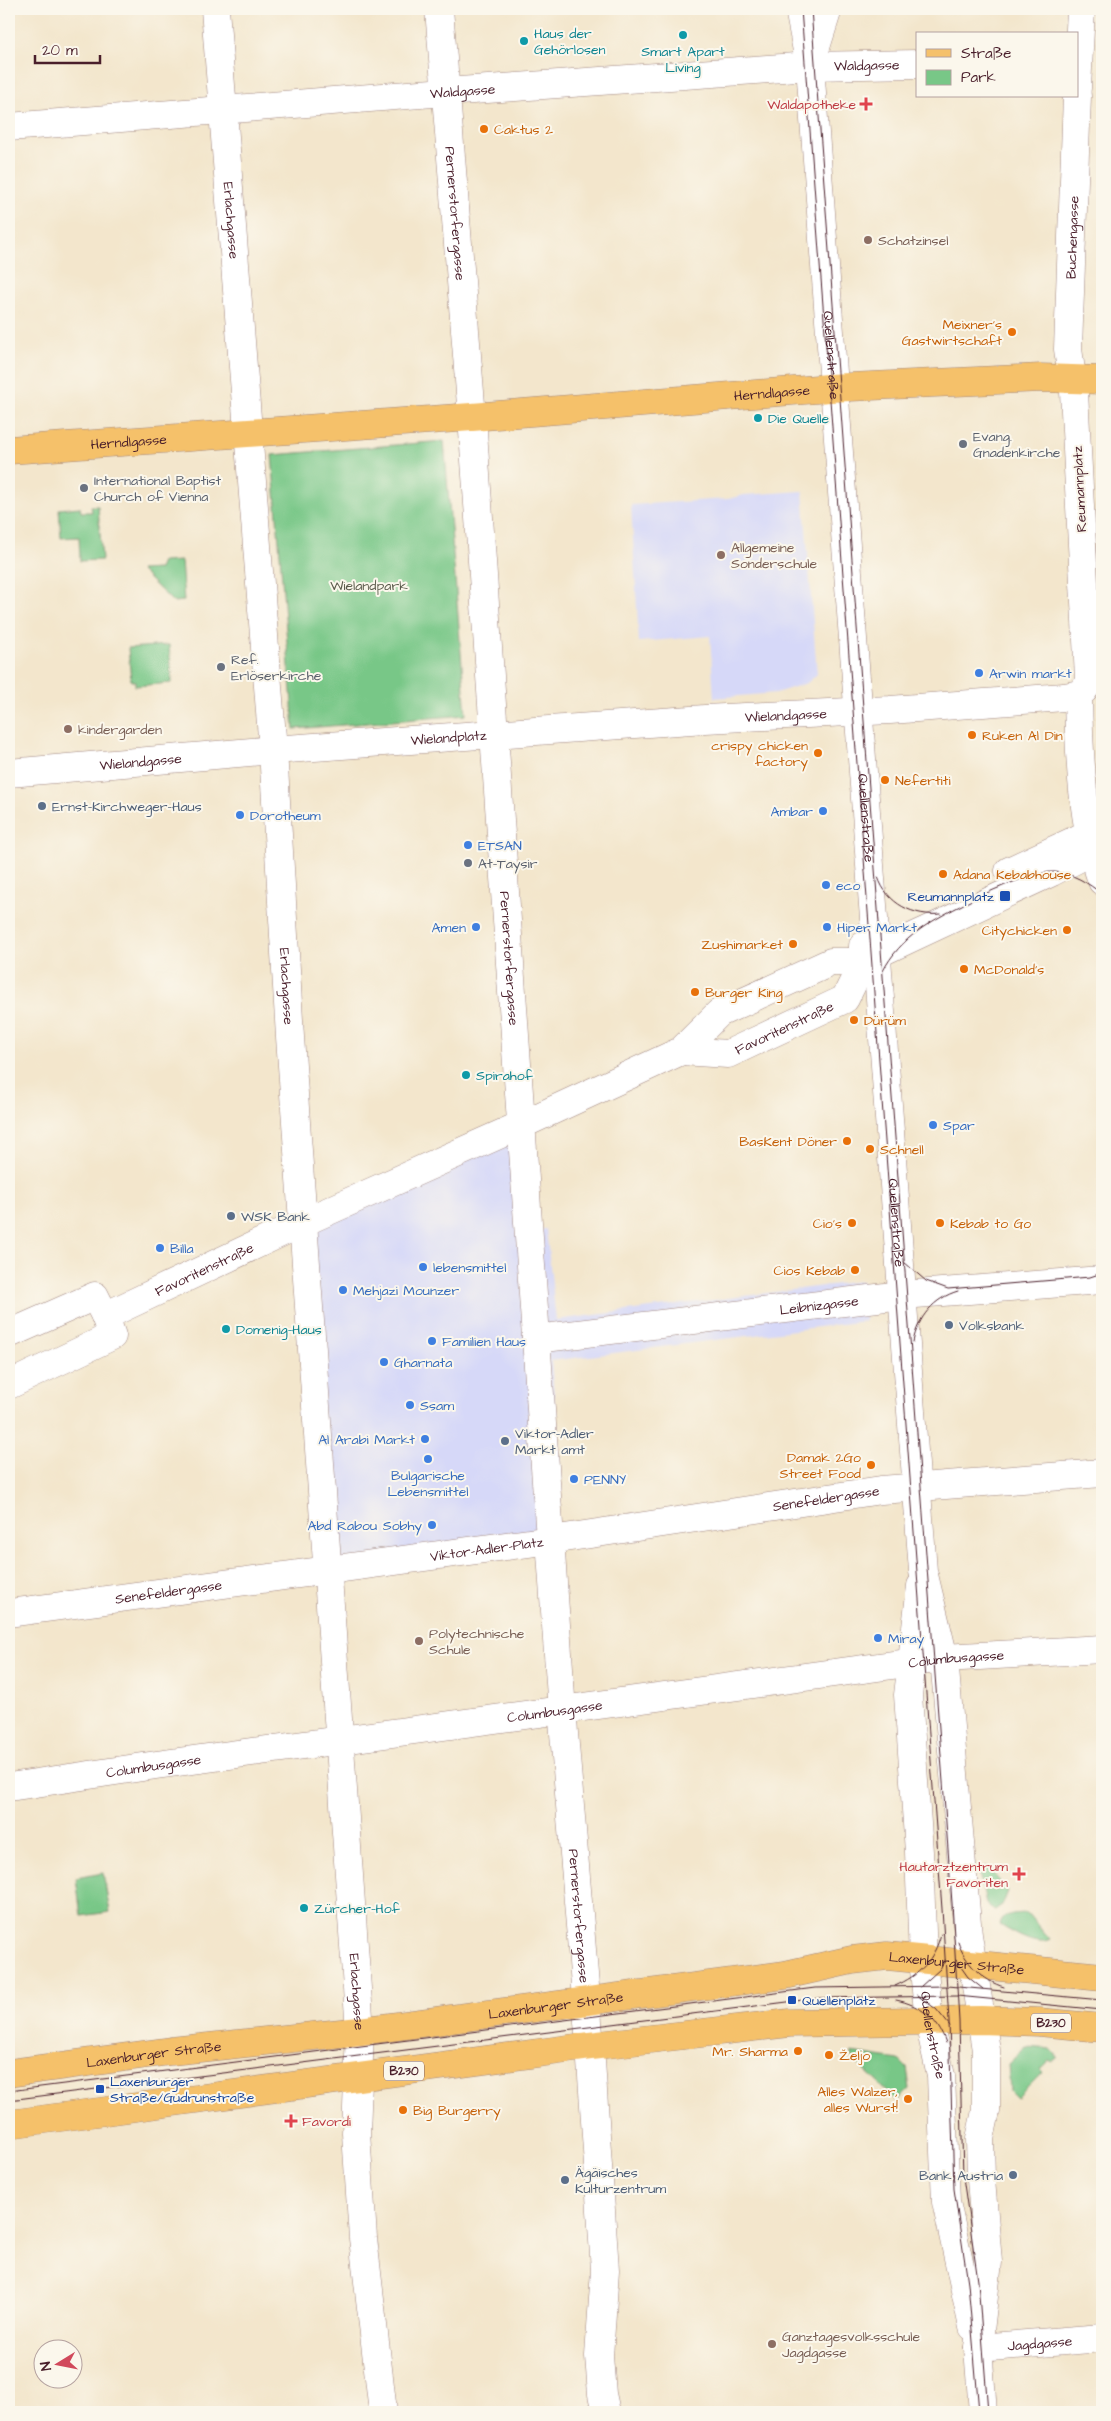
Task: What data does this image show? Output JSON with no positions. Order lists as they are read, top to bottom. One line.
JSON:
{"streets":{"main road":["Herndlgasse","Laxenburger Straße","B230"],"street":["Waldgasse","Pernerstorfergasse","Erlachgasse","Buchengasse","Quellenstraße","Reumannplatz","Wielandgasse","Wielandplatz","Favoritenstraße","Leibnizgasse","Senefeldergasse","Viktor-Adler-Platz","Columbusgasse","Jagdgasse"]},"crossings":[["Waldgasse","Pernerstorfergasse"],["Waldgasse","Erlachgasse"],["Waldgasse","Quellenstraße"],["Pernerstorfergasse","Herndlgasse"],["Pernerstorfergasse","Wielandgasse"],["Pernerstorfergasse","Wielandplatz"],["Pernerstorfergasse","Favoritenstraße"],["Pernerstorfergasse","Senefeldergasse"],["Pernerstorfergasse","Viktor-Adler-Platz"],["Pernerstorfergasse","Columbusgasse"],["Pernerstorfergasse","Laxenburger Straße"],["Pernerstorfergasse","B230"],["Erlachgasse","Herndlgasse"],["Erlachgasse","Wielandgasse"],["Erlachgasse","Wielandplatz"],["Erlachgasse","Favoritenstraße"],["Erlachgasse","Senefeldergasse"],["Erlachgasse","Viktor-Adler-Platz"],["Erlachgasse","Columbusgasse"],["Erlachgasse","Laxenburger Straße"],["Erlachgasse","B230"],["Buchengasse","Herndlgasse"],["Buchengasse","Reumannplatz"],["Quellenstraße","Herndlgasse"],["Quellenstraße","Wielandgasse"],["Quellenstraße","Favoritenstraße"],["Quellenstraße","Leibnizgasse"],["Quellenstraße","Senefeldergasse"],["Quellenstraße","Columbusgasse"],["Quellenstraße","Laxenburger Straße"],["Quellenstraße","B230"],["Quellenstraße","Jagdgasse"],["Herndlgasse","Reumannplatz"],["Herndlgasse","Wielandplatz"],["Reumannplatz","Wielandgasse"],["Wielandgasse","Wielandplatz"],["Favoritenstraße","Viktor-Adler-Platz"],["Leibnizgasse","Viktor-Adler-Platz"],["Senefeldergasse","Viktor-Adler-Platz"]],"parks":["Wielandpark"],"places":{"other":["Smart Apart Living","Haus der Gehörlosen","Caktus 2","Schatzinsel","Meixner's Gastwirtschaft","Die Quelle","Evang. Gnadenkirche","International Baptist Church of Vienna","Allgemeine Sonderschule","Ref. Erlöserkirche","Arwin markt","kindergarden","Ruken Al Din","crispy chicken factory","Nefertiti","Ernst-Kirchweger-Haus","Ambar","Dorotheum","ETSAN","At-Taysir","Adana Kebabhouse","eco","Amen","Hiper Markt","Citychicken","Zushimarket","McDonald's","Burger King","Dürüm","Spirahof","Spar","BasKent Döner","Schnell","WSK Bank","Cio's","Kebab to Go","Billa","lebensmittel","Cios Kebab","Mehjazi Mounzer","Volksbank","Domenig-Haus","Familien Haus","Gharnata","Ssam","Al Arabi Markt","Viktor-Adler Markt amt","Bulgarische Lebensmittel","Damak 2Go Street Food","PENNY","Abd Rabou Sobhy","Miray","Polytechnische Schule","Zürcher-Hof","Mr. Sharma","Željo","Alles Walzer, alles Wurst!","Big Burgerry","Bank Austria","Ägäisches Kulturzentrum","Ganztagesvolksschule Jagdgasse"],"health":["Waldapotheke","Hautarztzentrum Favoriten","Favordi"],"transit":["Reumannplatz","Quellenplatz","Laxenburger Straße/Gudrunstraße"]},"legend":["Straße","Park"],"scale_bar":"20 m","north":"left"}
